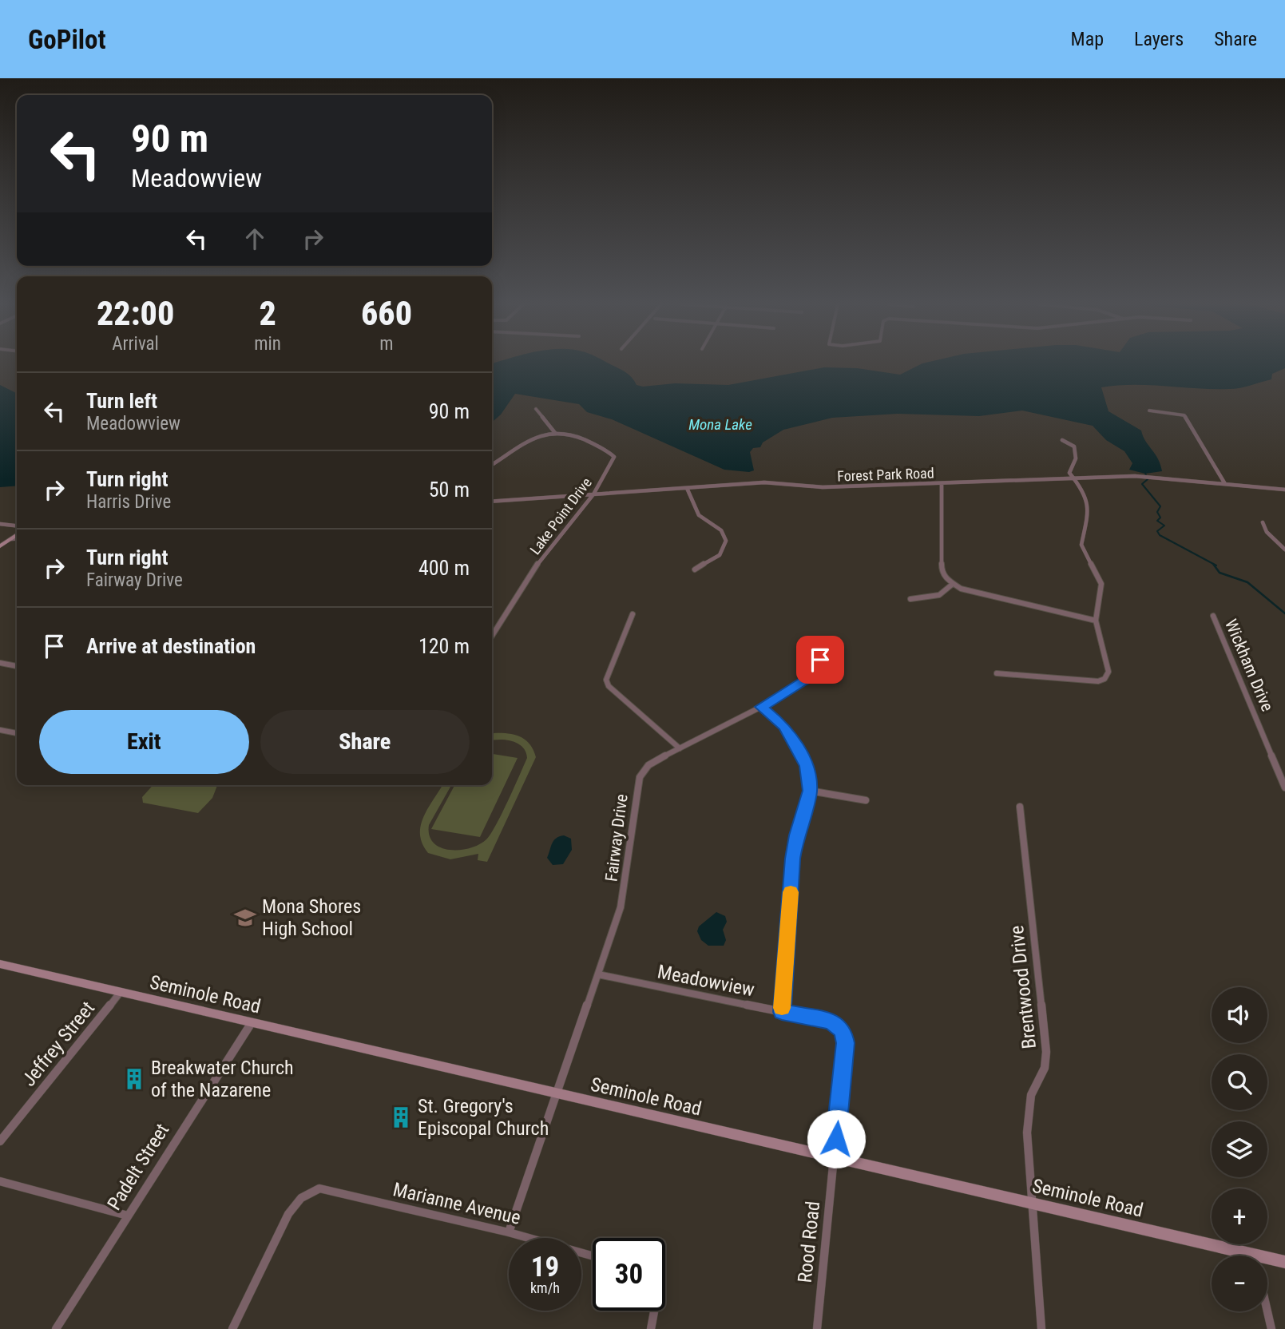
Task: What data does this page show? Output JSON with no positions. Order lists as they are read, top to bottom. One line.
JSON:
{"streets":{"street":["Forest Park Road","Lake Point Drive","Wickham Drive","Fairway Drive","Meadowview","Brentwood Drive","Seminole Road","Jeffrey Street","Padelt Street","Marianne Avenue","Rood Road"]},"crossings":[["Forest Park Road","Lake Point Drive"],["Fairway Drive","Meadowview"],["Fairway Drive","Seminole Road"],["Fairway Drive","Marianne Avenue"],["Meadowview","Seminole Road"],["Meadowview","Rood Road"],["Brentwood Drive","Seminole Road"],["Seminole Road","Jeffrey Street"],["Seminole Road","Padelt Street"],["Seminole Road","Rood Road"]],"water":["Mona Lake"],"places":{"school or university":["Mona Shores High School"],"building":["Breakwater Church of the Nazarene","St. Gregory's Episcopal Church"]},"page":{"header":"GoPilot","nav":["Map","Layers","Share"],"turn":["90 m","Meadowview"],"eta":["22:00","Arrival","2","min","660","m"],"list":[{"name":"Turn left","note":"Meadowview","value":"90 m"},{"name":"Turn right","note":"Harris Drive","value":"50 m"},{"name":"Turn right","note":"Fairway Drive","value":"400 m"},{"name":"Arrive at destination","value":"120 m"}],"buttons":["Exit","Share"],"map_buttons":["+","−"],"speed":"19 km/h","limit":"30"}}
